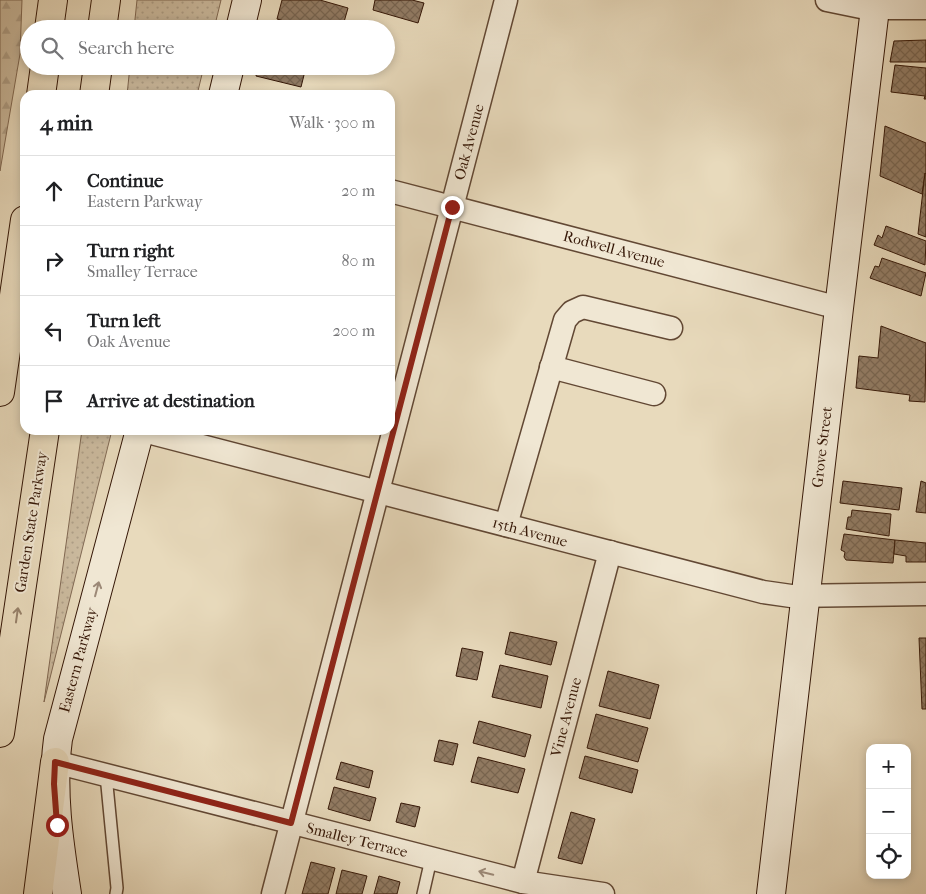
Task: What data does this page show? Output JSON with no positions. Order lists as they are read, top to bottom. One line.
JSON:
{"streets":{"highway":["Garden State Parkway"],"main road":["Grove Street","Eastern Parkway"],"street":["Oak Avenue","Rodwell Avenue","15th Avenue","Vine Avenue","Smalley Terrace"]},"crossings":[["Oak Avenue","Rodwell Avenue"],["Oak Avenue","15th Avenue"],["Oak Avenue","Smalley Terrace"],["Rodwell Avenue","Grove Street"],["Grove Street","15th Avenue"],["15th Avenue","Vine Avenue"],["Eastern Parkway","Smalley Terrace"],["Vine Avenue","Smalley Terrace"]],"one_way":["Garden State Parkway","Eastern Parkway"],"page":{"search":"Search here","heading":["4 min","Walk · 300 m"],"list":[["Continue","Eastern Parkway","20 m"],["Turn right","Smalley Terrace","80 m"],["Turn left","Oak Avenue","200 m"],"Arrive at destination"],"map_buttons":["+","−"]}}
